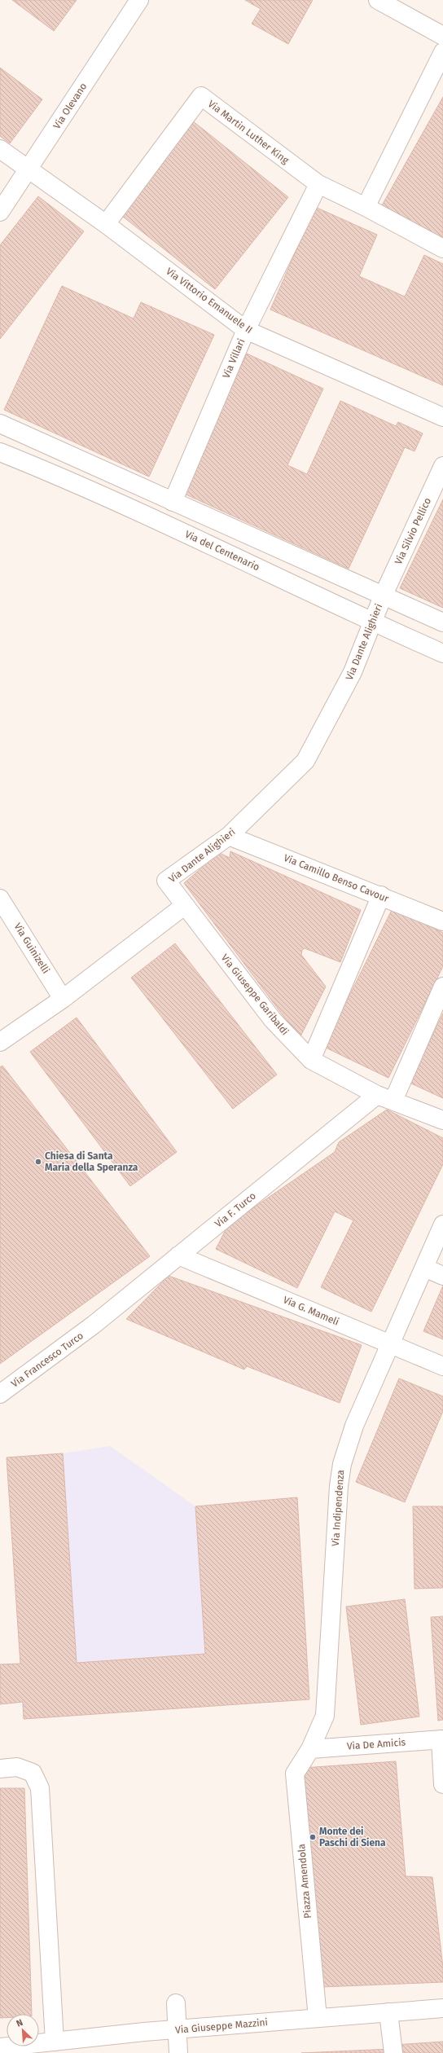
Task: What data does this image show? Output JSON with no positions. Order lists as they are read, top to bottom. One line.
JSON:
{"streets":{"street":["Via Olevano","Via Martin Luther King","Via Vittorio Emanuele II","Via Villari","Via Silvio Pellico","Via del Centenario","Via Dante Alighieri","Via Camillo Benso Cavour","Via Guinizelli","Via Giuseppe Garibaldi","Via F. Turco","Via G. Mameli","Via Francesco Turco","Via Indipendenza","Via De Amicis","Piazza Amendola","Via Giuseppe Mazzini"]},"crossings":[["Via Olevano","Via Vittorio Emanuele II"],["Via Martin Luther King","Via Vittorio Emanuele II"],["Via Martin Luther King","Via Villari"],["Via Vittorio Emanuele II","Via Villari"],["Via Silvio Pellico","Via Dante Alighieri"],["Via del Centenario","Via Dante Alighieri"],["Via Dante Alighieri","Via Camillo Benso Cavour"],["Via Dante Alighieri","Via Giuseppe Garibaldi"],["Via Giuseppe Garibaldi","Via F. Turco"],["Via F. Turco","Via G. Mameli"],["Via F. Turco","Via Francesco Turco"],["Via G. Mameli","Via Indipendenza"],["Via Indipendenza","Via De Amicis"],["Via Indipendenza","Piazza Amendola"],["Via De Amicis","Piazza Amendola"],["Piazza Amendola","Via Giuseppe Mazzini"]],"places":["Chiesa di Santa Maria della Speranza","Monte dei Paschi di Siena"],"north":"top left"}
